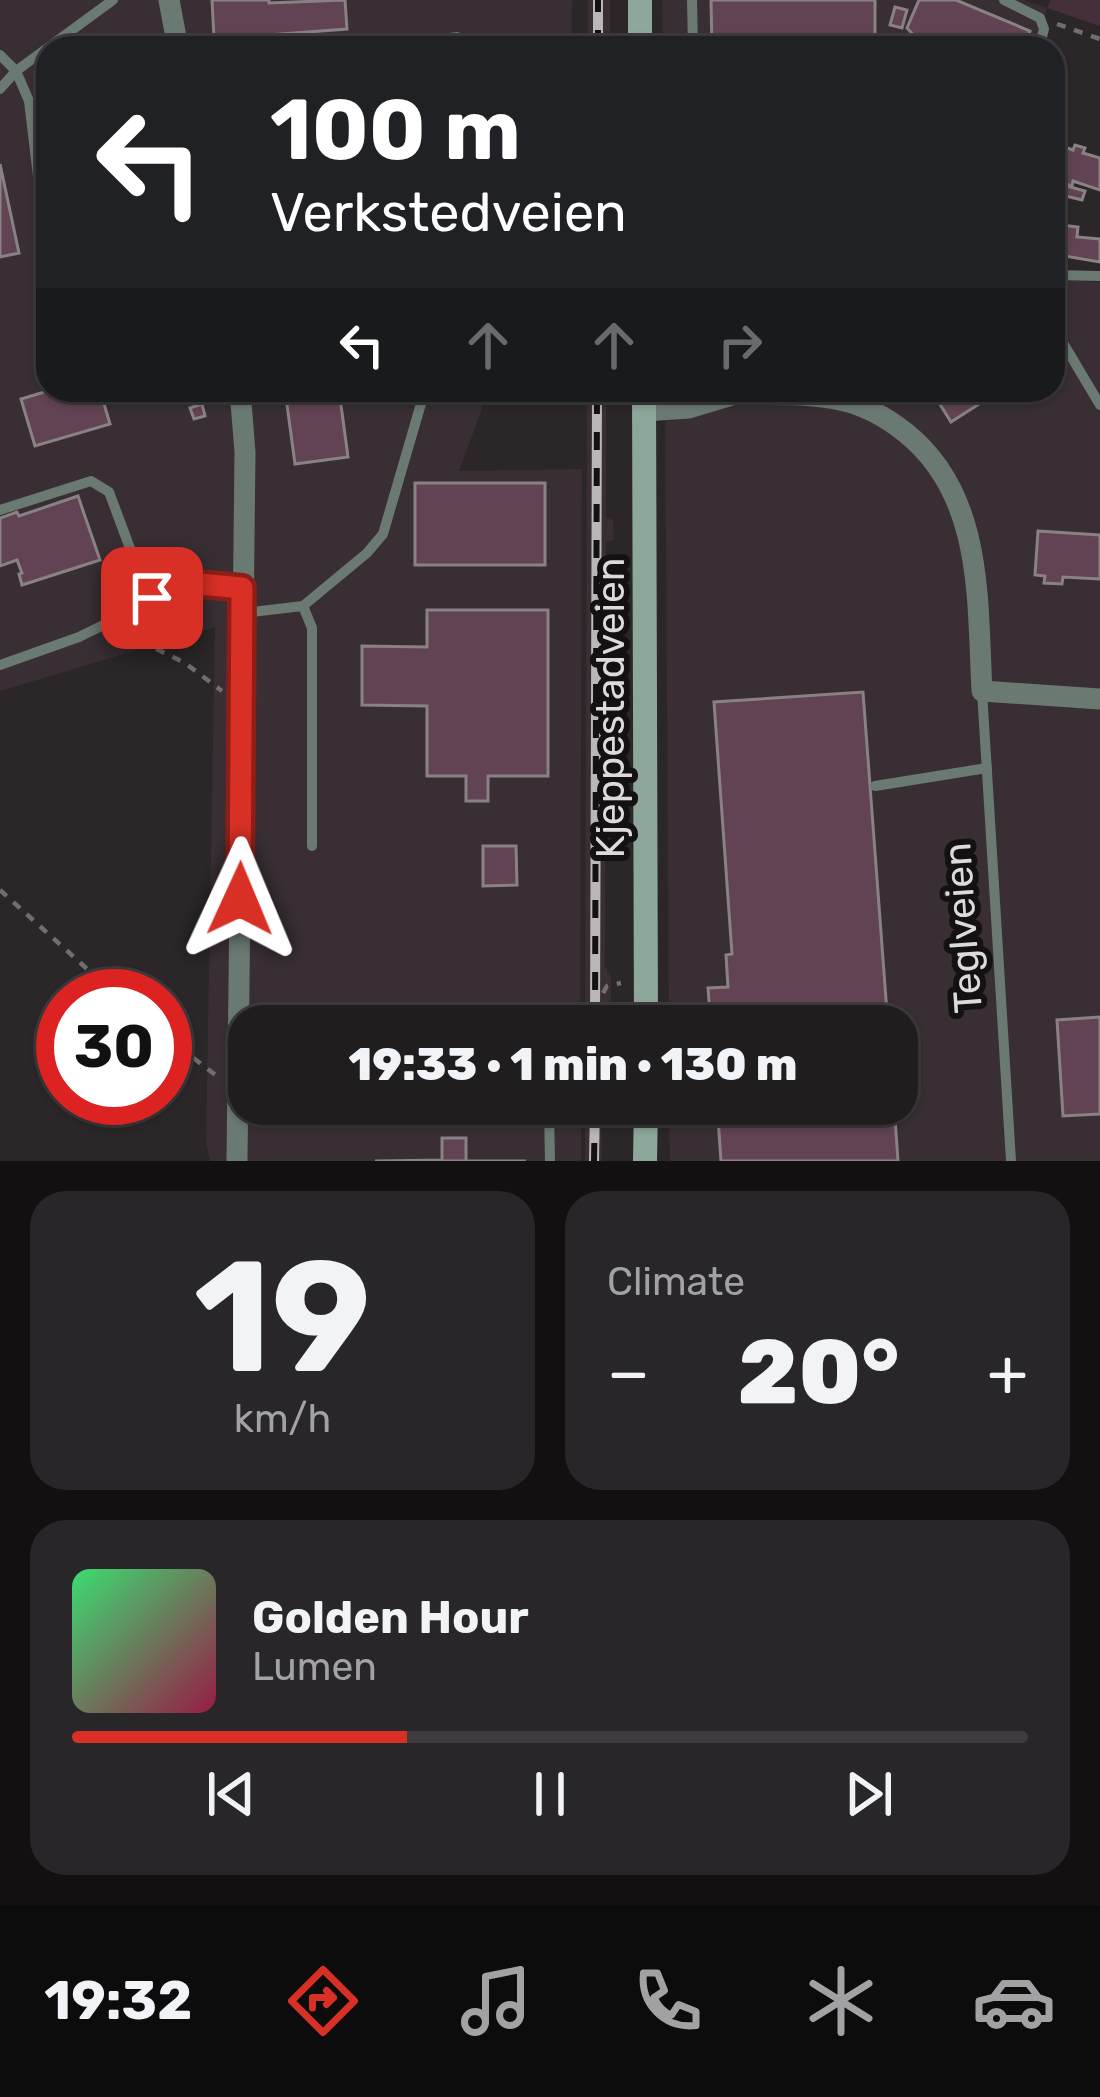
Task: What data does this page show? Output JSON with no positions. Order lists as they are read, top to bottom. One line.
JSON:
{"streets":{"main road":["Kjeppestadveien"],"street":["Teglveien"]},"page":{"turn":["100 m","Verkstedveien"],"limit":"30","trip":"19:33 · 1 min · 130 m","tile":[["19","km/h"],"Climate"],"heat":["−","20°","+"],"song":["Golden Hour","Lumen"],"tabs":"19:32"}}
